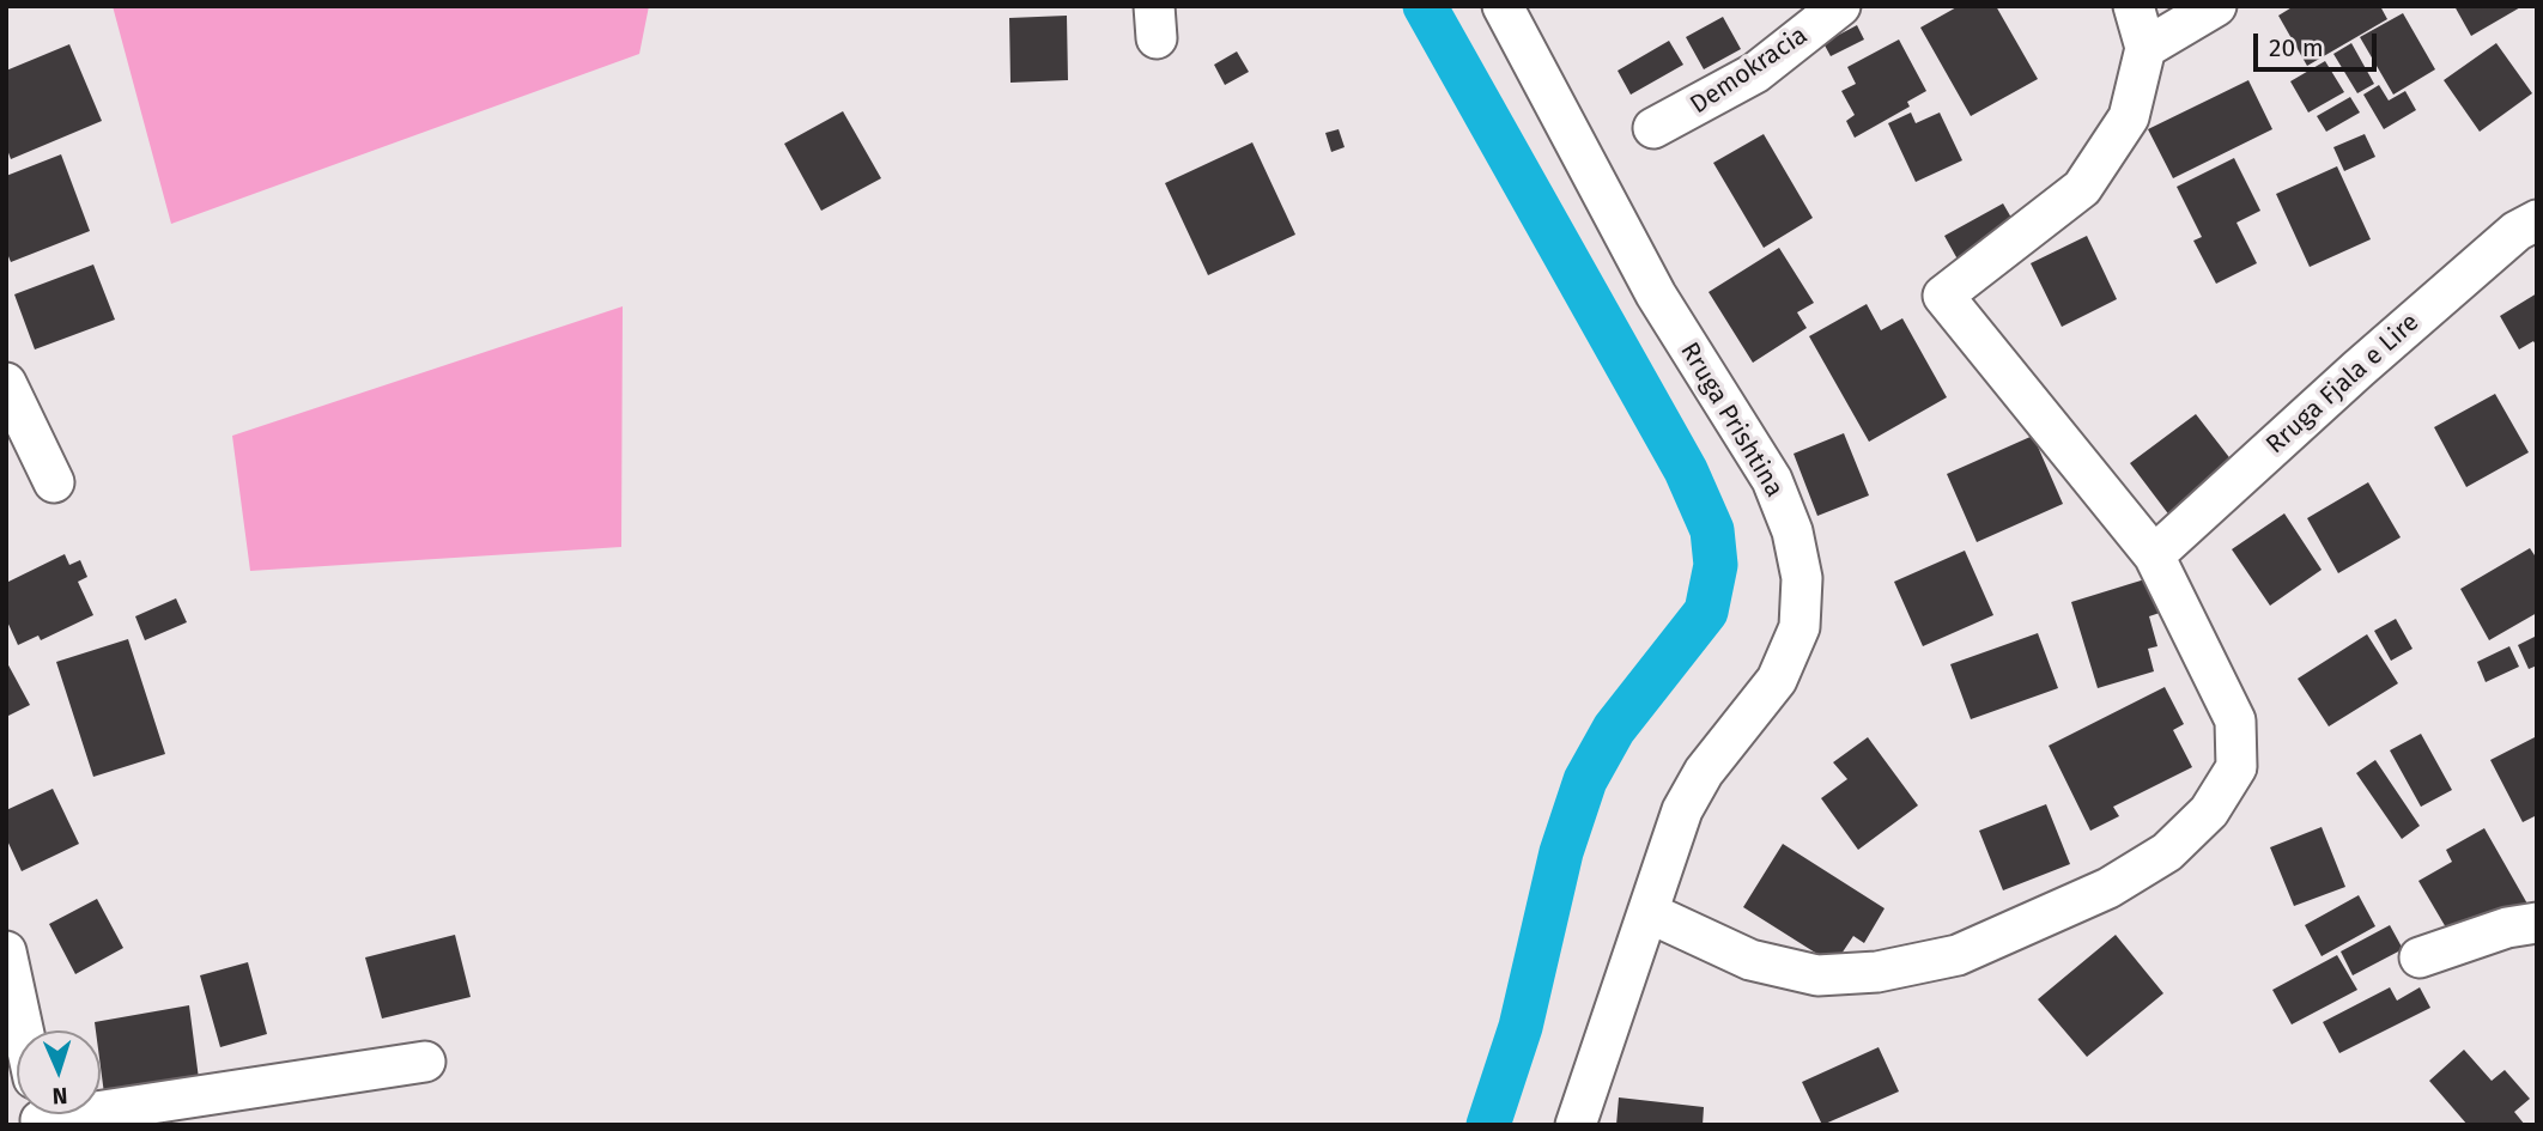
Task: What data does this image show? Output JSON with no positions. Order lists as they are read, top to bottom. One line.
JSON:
{"streets":{"street":["Demokracia","Rruga Fjala e Lire","Rruga Prishtina"]},"scale_bar":"20 m","north":"bottom"}
